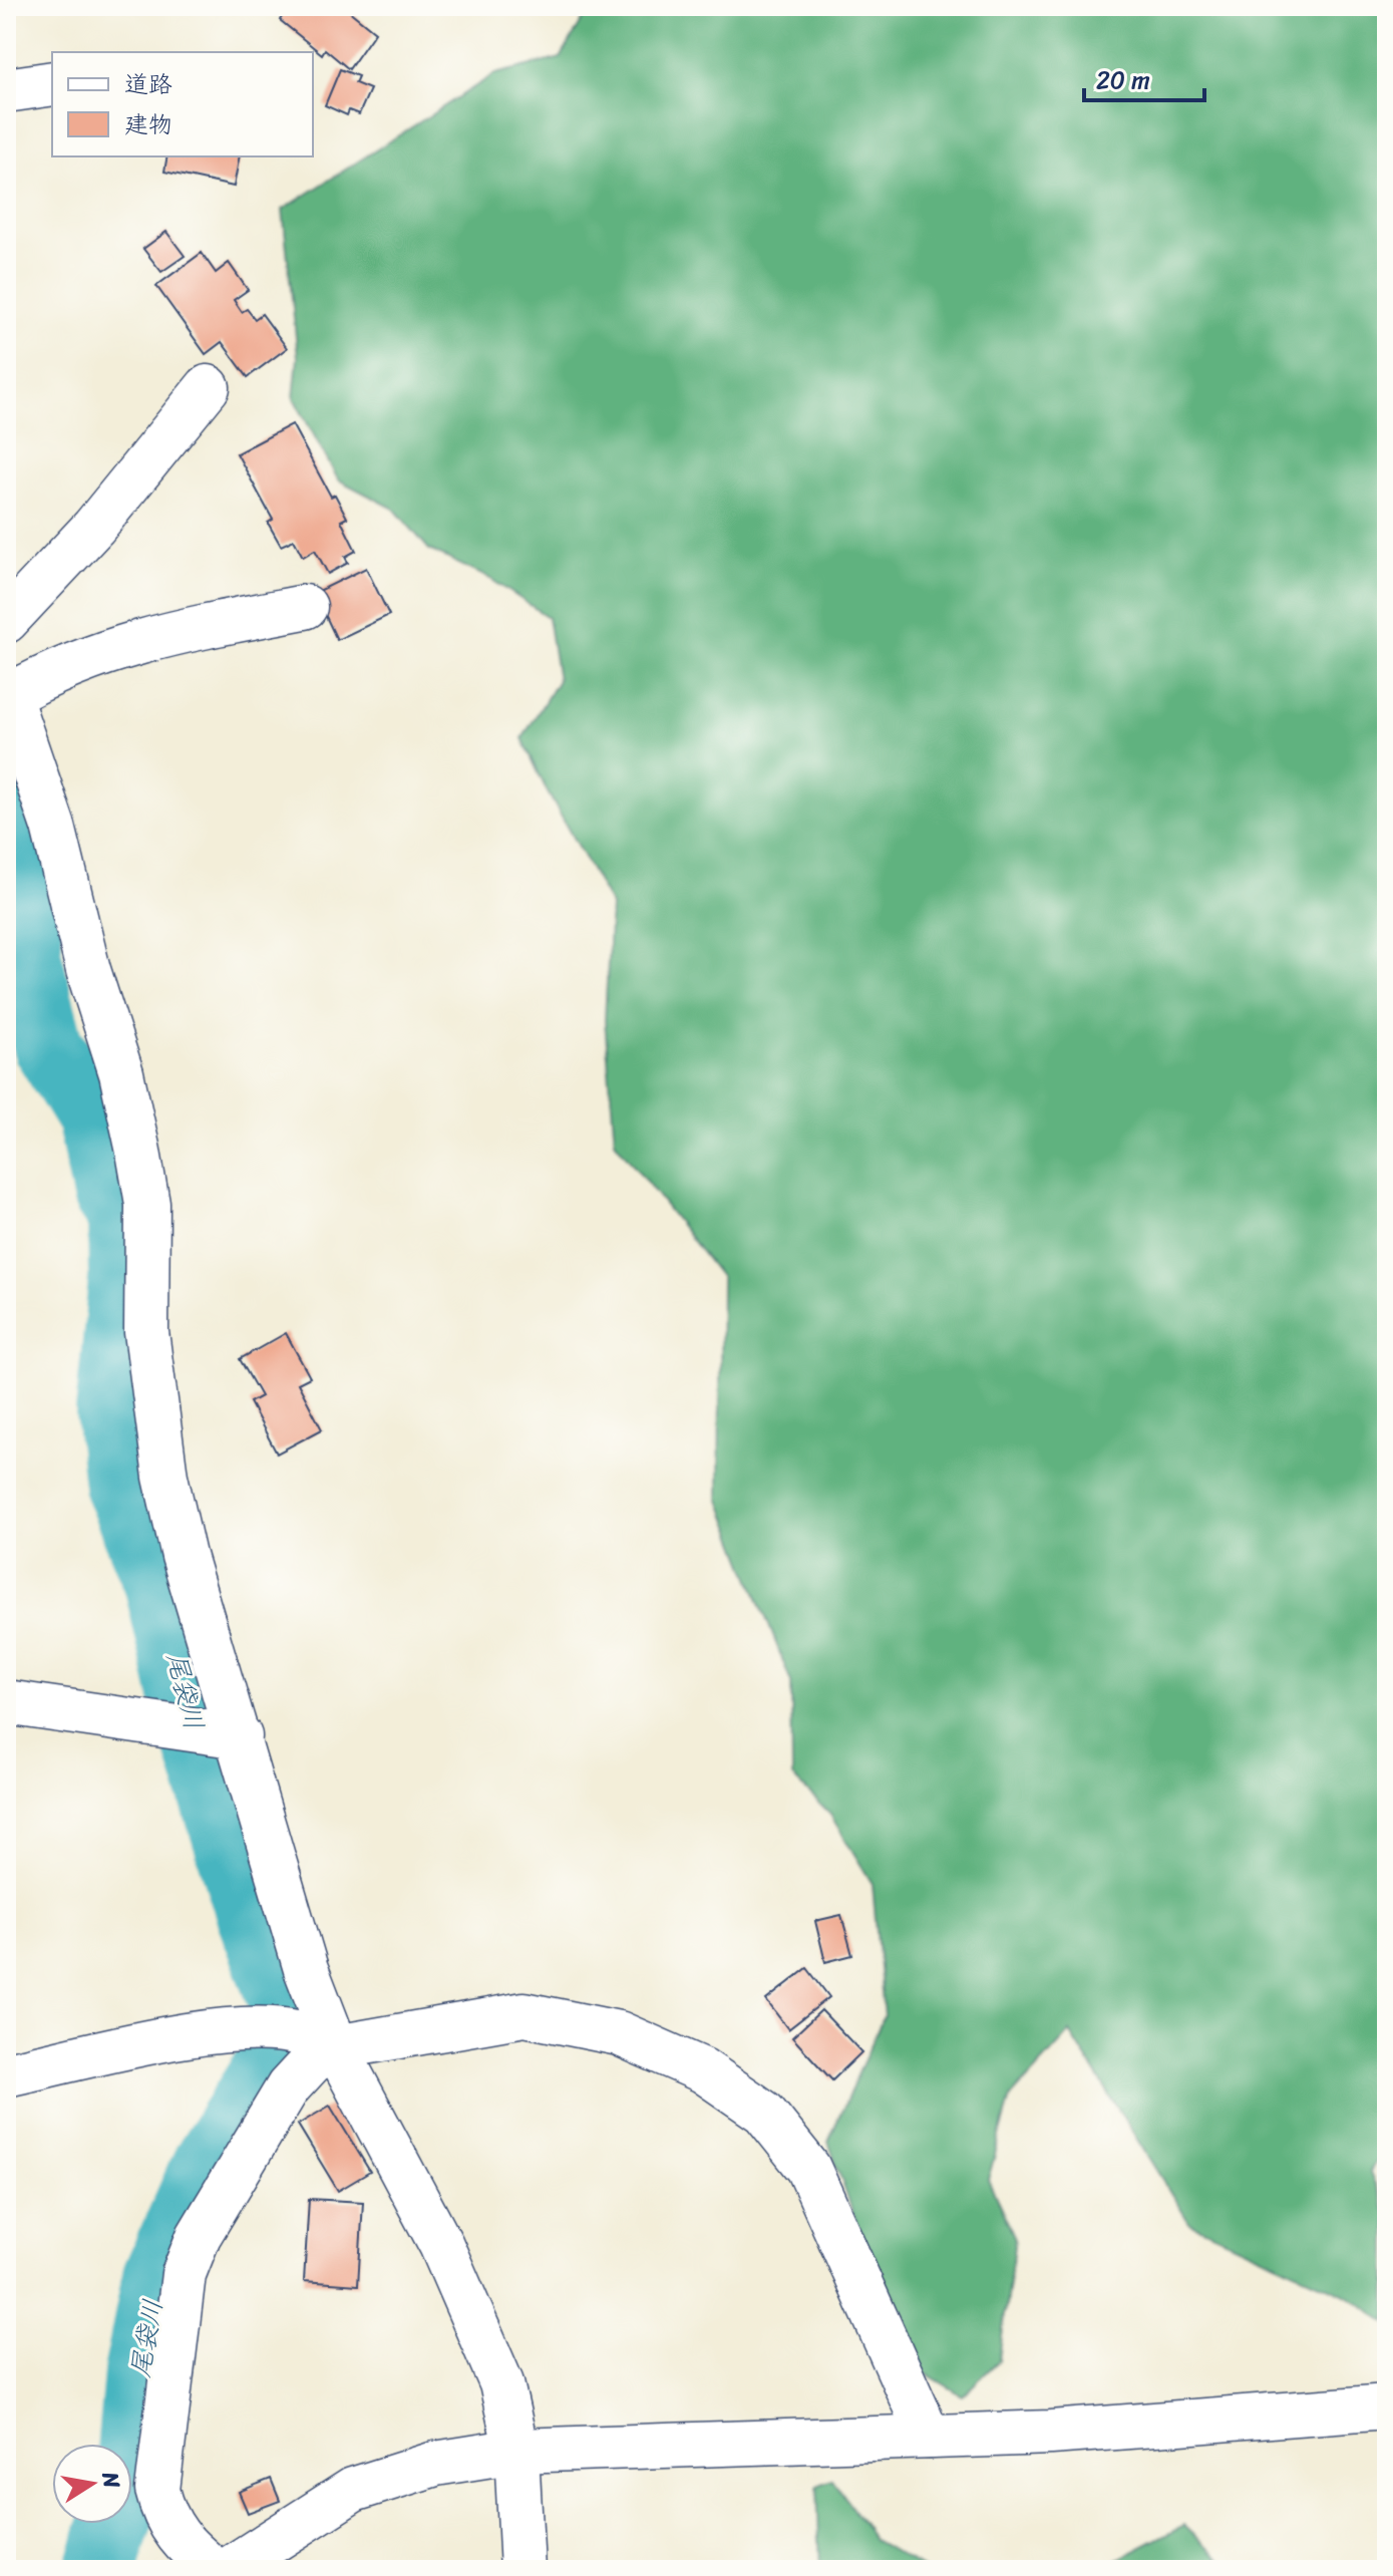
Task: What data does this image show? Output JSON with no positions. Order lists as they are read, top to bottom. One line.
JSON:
{"water":["尾袋川"],"legend":["道路","建物"],"scale_bar":"20 m","north":"right"}
